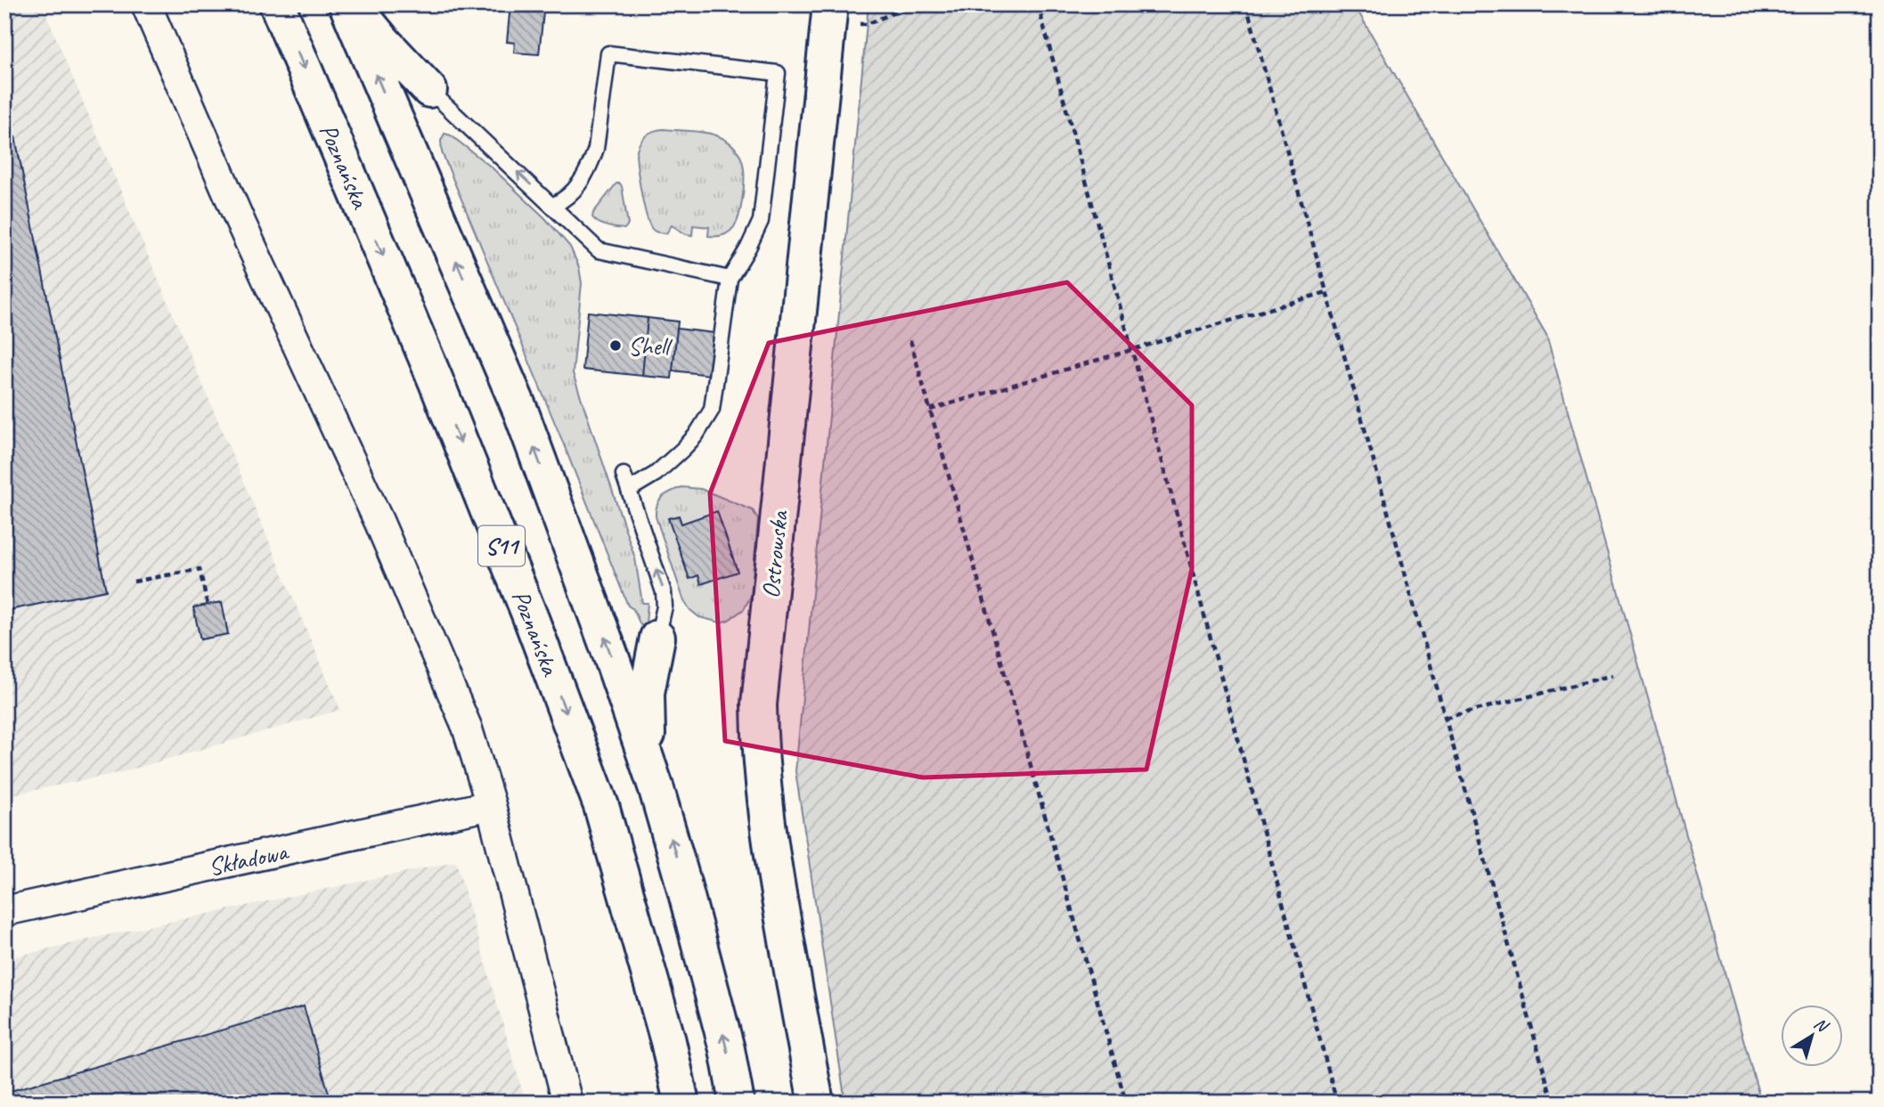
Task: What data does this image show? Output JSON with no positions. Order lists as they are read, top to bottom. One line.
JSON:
{"streets":{"main road":["Poznańska","S11","Ostrowska"],"street":["Składowa"]},"places":["Shell"],"north":"top right"}
